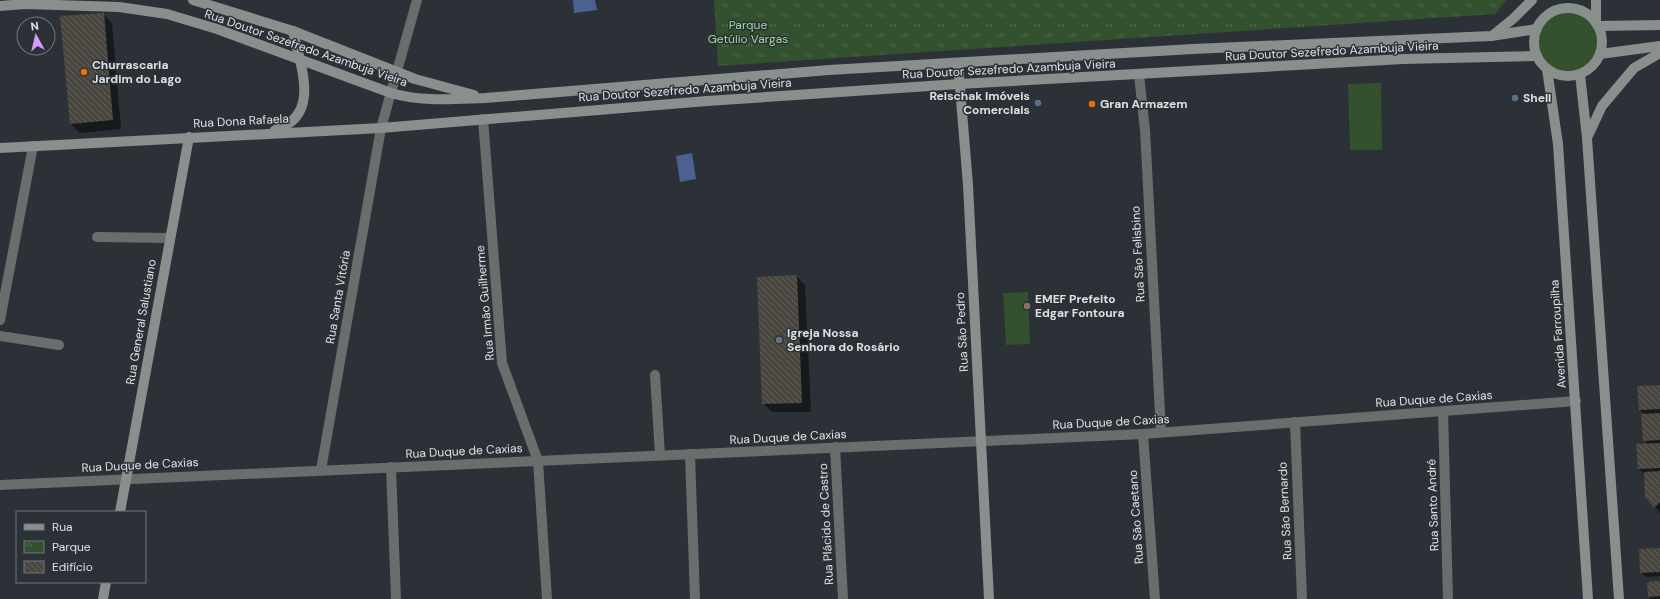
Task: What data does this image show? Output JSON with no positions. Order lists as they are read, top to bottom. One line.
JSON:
{"streets":{"main road":["Rua Doutor Sezefredo Azambuja Vieira","Rua Dona Rafaela","Rua General Salustiano","Rua São Pedro","Avenida Farroupilha"],"street":["Rua São Felisbino","Rua Santa Vitória","Rua Irmão Guilherme","Rua Duque de Caxias","Rua Santo André","Rua São Bernardo","Rua São Caetano","Rua Plácido de Castro"]},"crossings":[["Rua Doutor Sezefredo Azambuja Vieira","Rua Dona Rafaela"],["Rua Doutor Sezefredo Azambuja Vieira","Rua São Felisbino"],["Rua Doutor Sezefredo Azambuja Vieira","Rua Santa Vitória"],["Rua Doutor Sezefredo Azambuja Vieira","Rua Irmão Guilherme"],["Rua Doutor Sezefredo Azambuja Vieira","Rua São Pedro"],["Rua Doutor Sezefredo Azambuja Vieira","Avenida Farroupilha"],["Rua Dona Rafaela","Rua Santa Vitória"],["Rua Dona Rafaela","Rua Irmão Guilherme"],["Rua Dona Rafaela","Rua General Salustiano"],["Rua São Felisbino","Rua Duque de Caxias"],["Rua Santa Vitória","Rua Duque de Caxias"],["Rua Irmão Guilherme","Rua Duque de Caxias"],["Rua General Salustiano","Rua Duque de Caxias"],["Rua São Pedro","Rua Duque de Caxias"],["Avenida Farroupilha","Rua Duque de Caxias"],["Rua Duque de Caxias","Rua Santo André"],["Rua Duque de Caxias","Rua São Bernardo"],["Rua Duque de Caxias","Rua São Caetano"],["Rua Duque de Caxias","Rua Plácido de Castro"]],"parks":["Parque Getúlio Vargas"],"places":["Churrascaria Jardim do Lago","Shell","Reischak Imóveis Comerciais","Gran Armazem","EMEF Prefeito Edgar Fontoura","Igreja Nossa Senhora do Rosário"],"legend":["Rua","Parque","Edifício"],"north":"top"}
